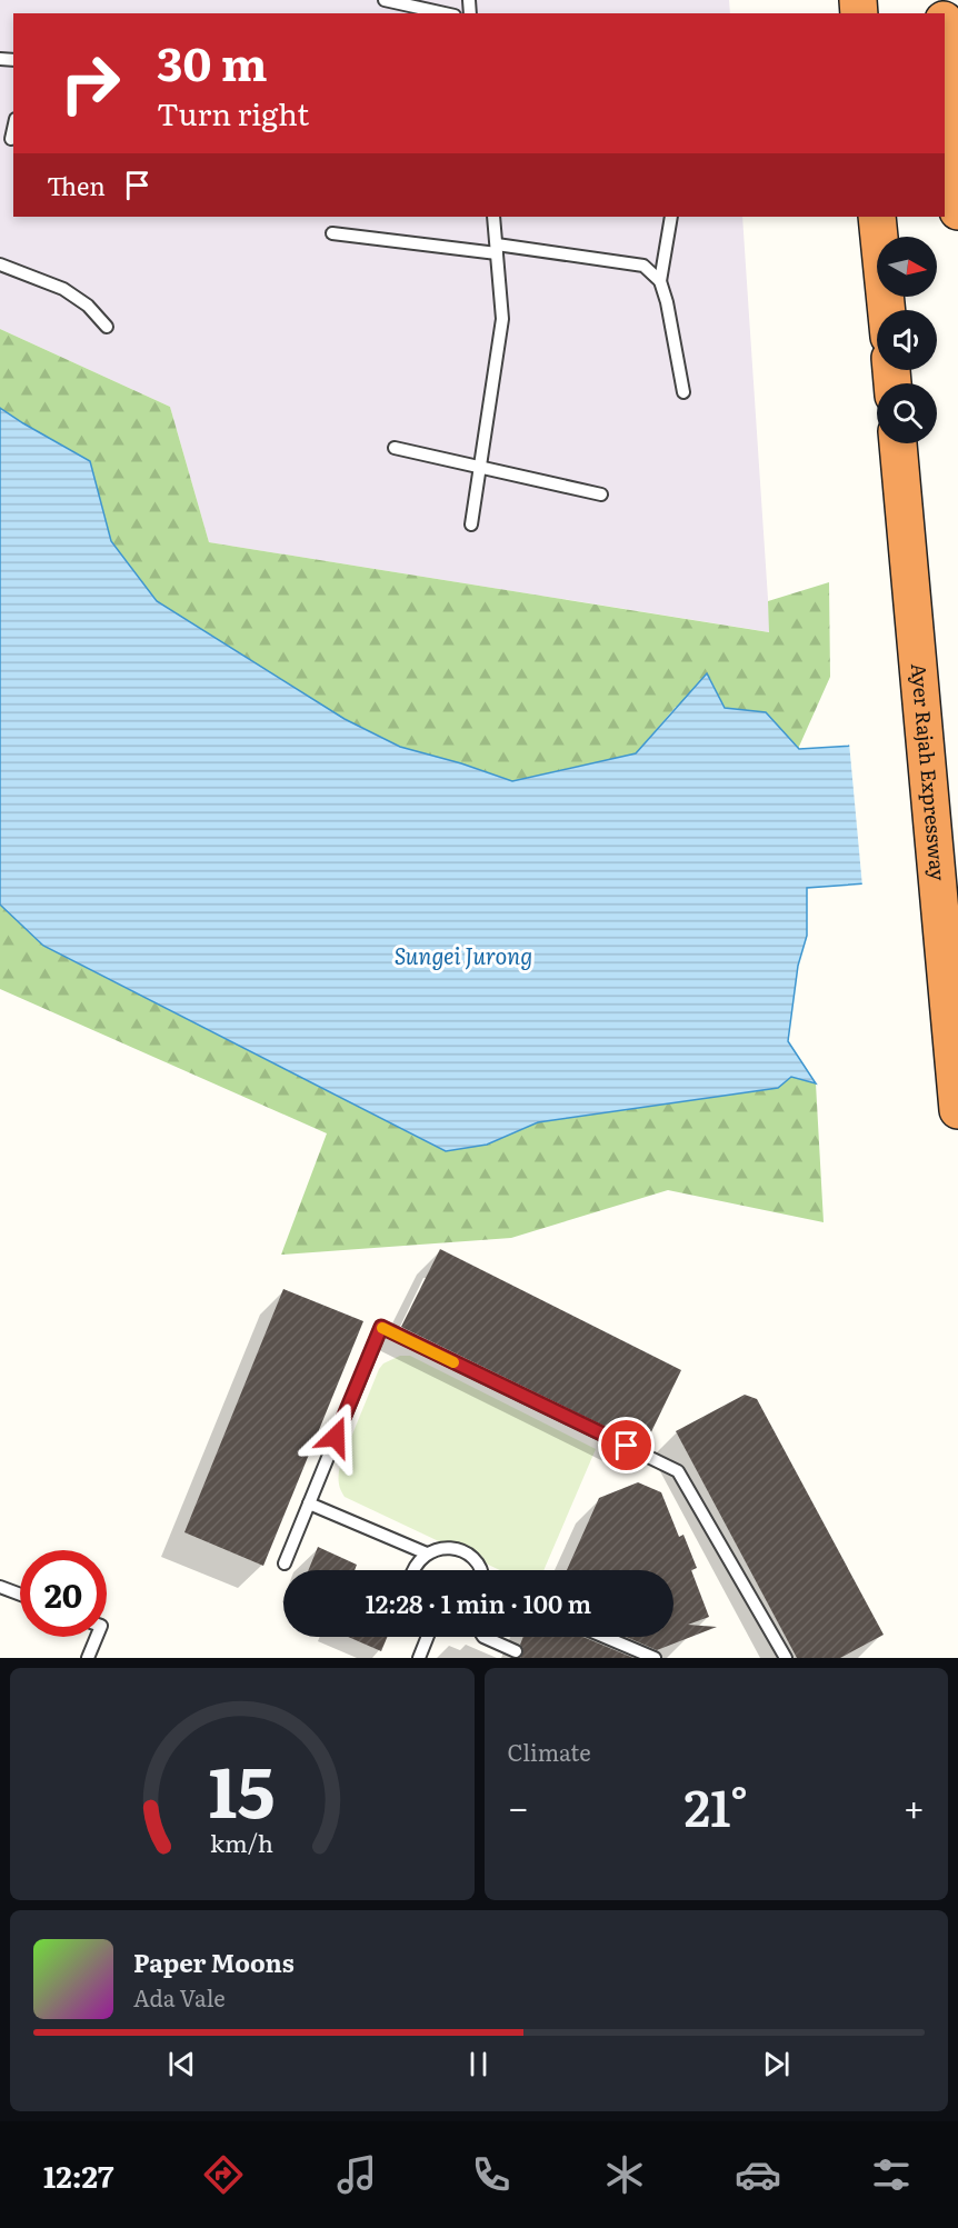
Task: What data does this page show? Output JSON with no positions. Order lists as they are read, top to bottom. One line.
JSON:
{"streets":{"highway":["Ayer Rajah Expressway"]},"water":["Sungei Jurong"],"north":"right","page":{"turn":["30 m","Turn right"],"then":"Then","limit":"20","trip":"12:28 · 1 min · 100 m","tile":"Climate","heat":["−","21°","+"],"song":["Paper Moons","Ada Vale"],"tabs":"12:27","gauge":["15","km/h"]}}
